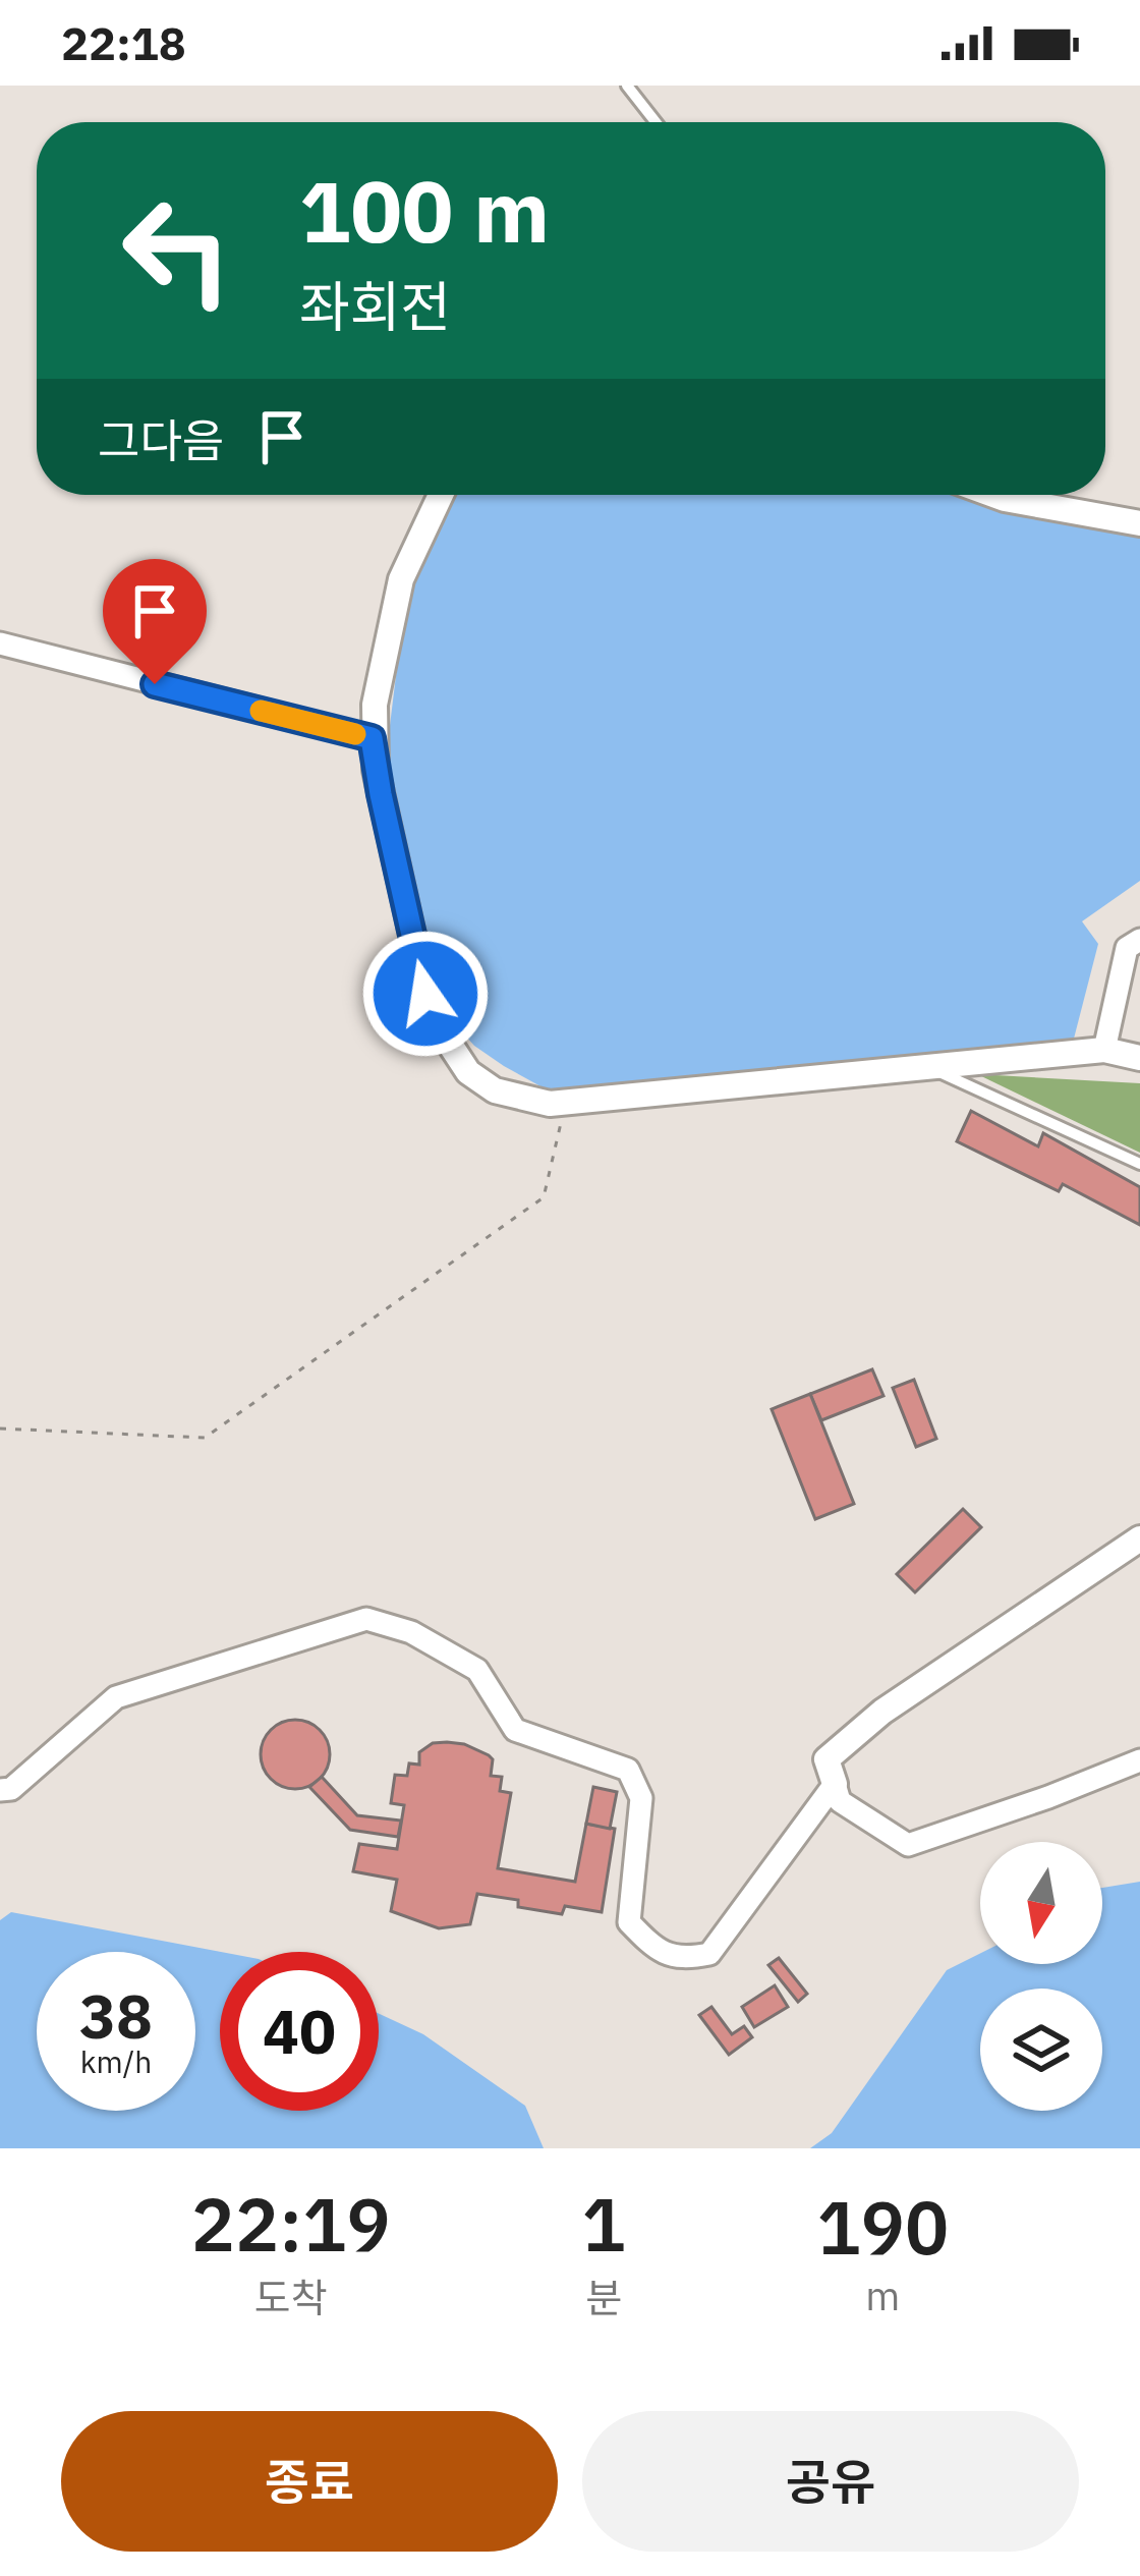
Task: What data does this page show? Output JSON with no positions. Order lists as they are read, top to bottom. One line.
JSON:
{"north":"bottom","page":{"status":"22:18","turn":["100 m","좌회전"],"then":"그다음","speed":"38 km/h","limit":"40","eta":["22:19","도착","1","분","190","m"],"buttons":["종료","공유"]}}
